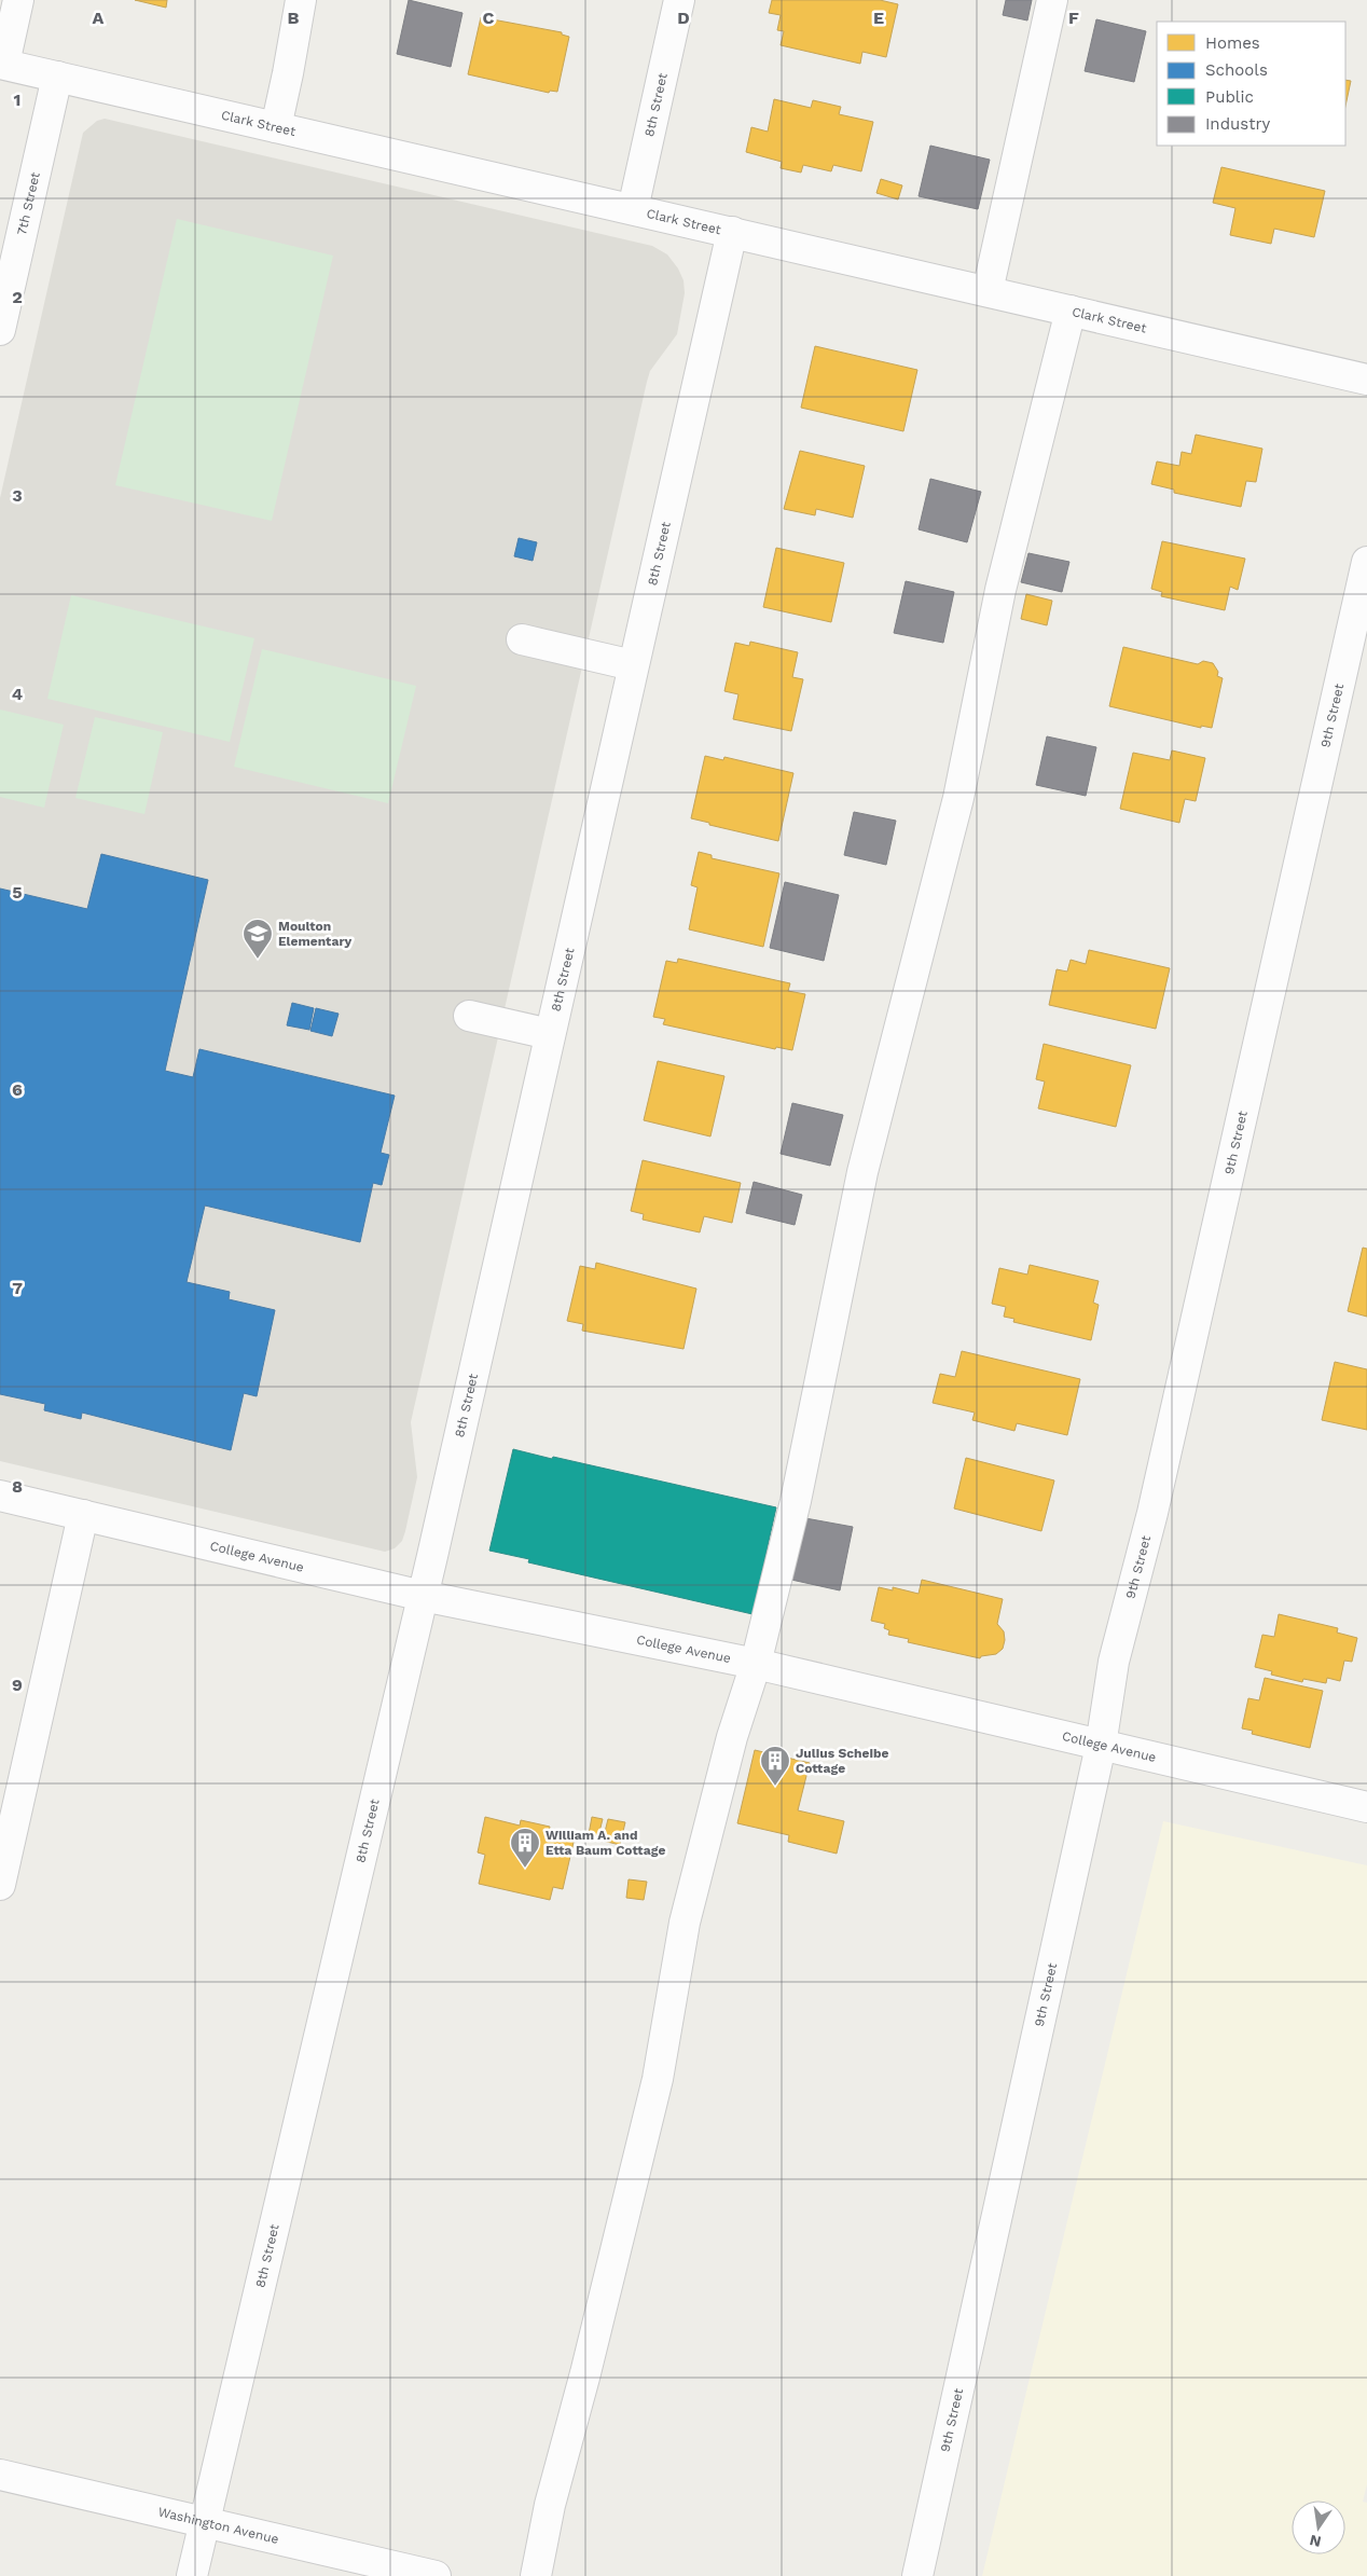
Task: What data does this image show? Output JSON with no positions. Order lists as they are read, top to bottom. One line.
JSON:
{"streets":{"street":["8th Street","Clark Street","7th Street","9th Street","College Avenue","Washington Avenue"]},"crossings":[["8th Street","Clark Street"],["8th Street","College Avenue"],["8th Street","Washington Avenue"],["Clark Street","7th Street"],["9th Street","College Avenue"]],"places":{"school or university":["Moulton Elementary"],"building":["Julius Scheibe Cottage","William A. and Etta Baum Cottage"]},"legend":["Homes","Schools","Public","Industry"],"north":"bottom","grid":{"columns":["A","B","C","D","E","F"],"rows":["1","2","3","4","5","6","7","8","9"]}}
